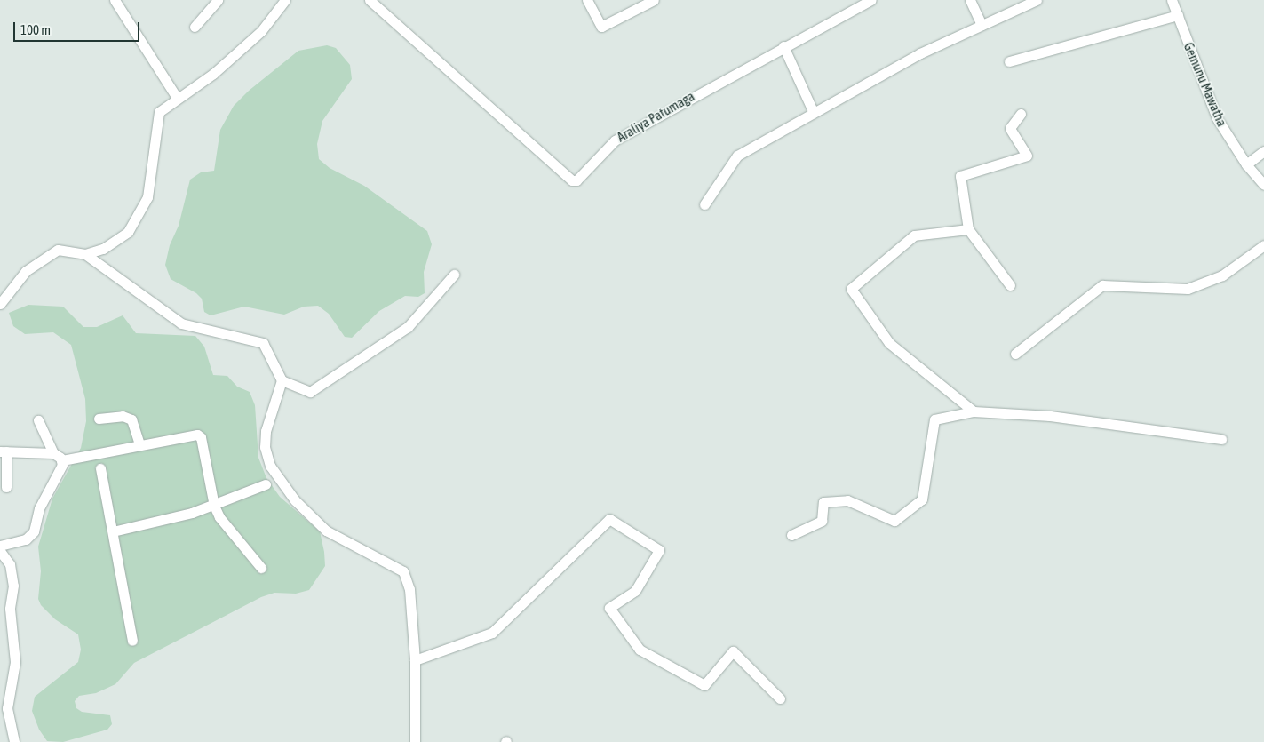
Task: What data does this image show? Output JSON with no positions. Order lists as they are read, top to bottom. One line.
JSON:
{"streets":{"street":["Gemunu Mawatha","Araliya Patumaga"]},"scale_bar":"100 m"}
